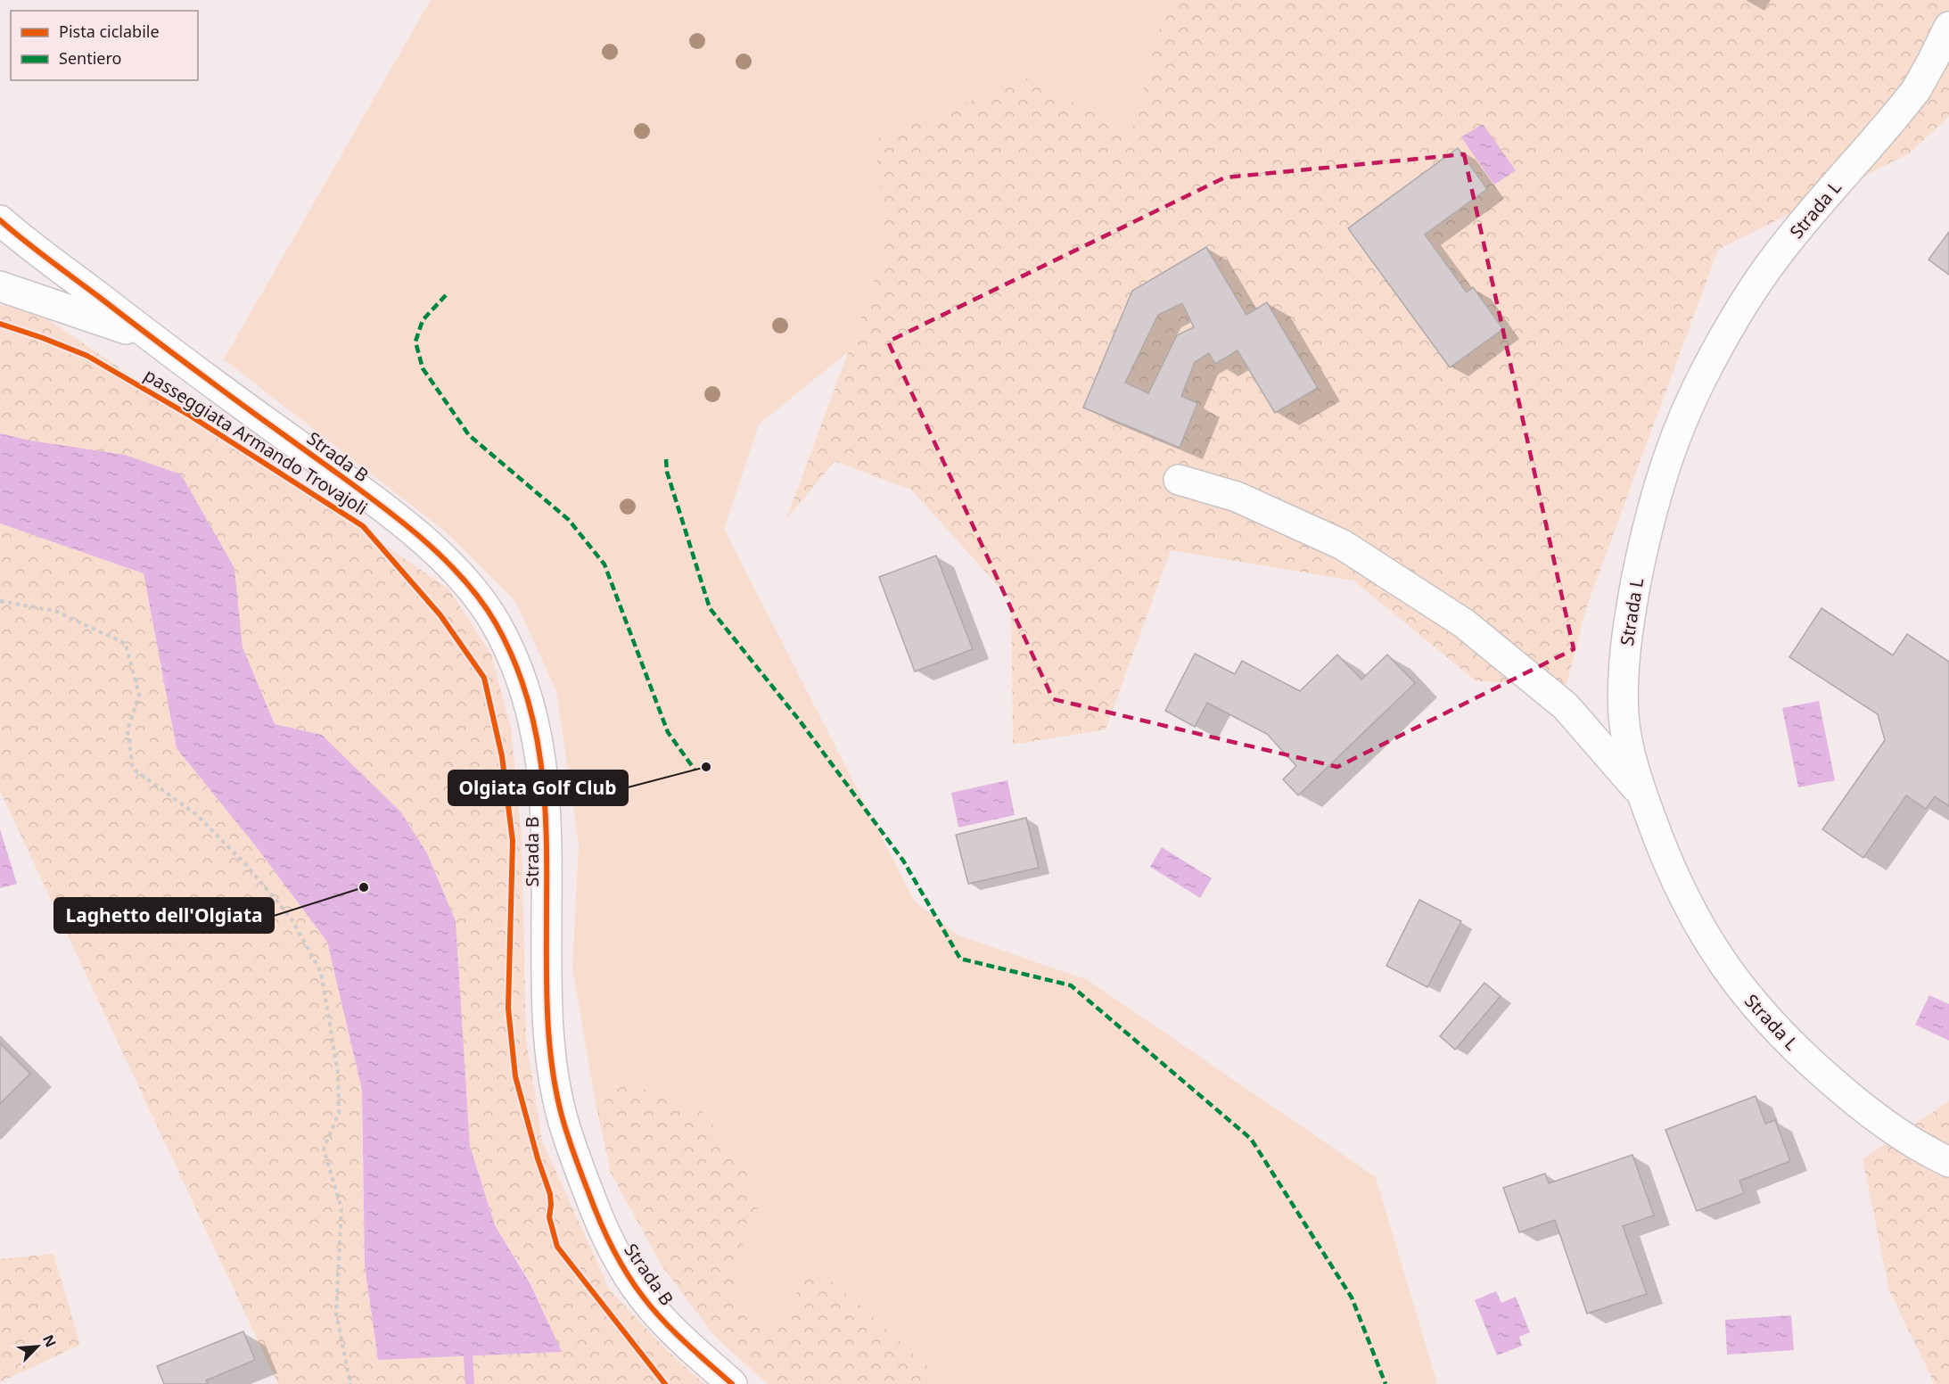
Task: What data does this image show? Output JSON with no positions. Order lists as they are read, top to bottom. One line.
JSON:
{"streets":{"street":["Strada L","Strada B"],"cycle path":["passeggiata Armando Trovajoli"]},"places":["Olgiata Golf Club","Laghetto dell'Olgiata"],"legend":["Pista ciclabile","Sentiero"],"north":"top right"}
